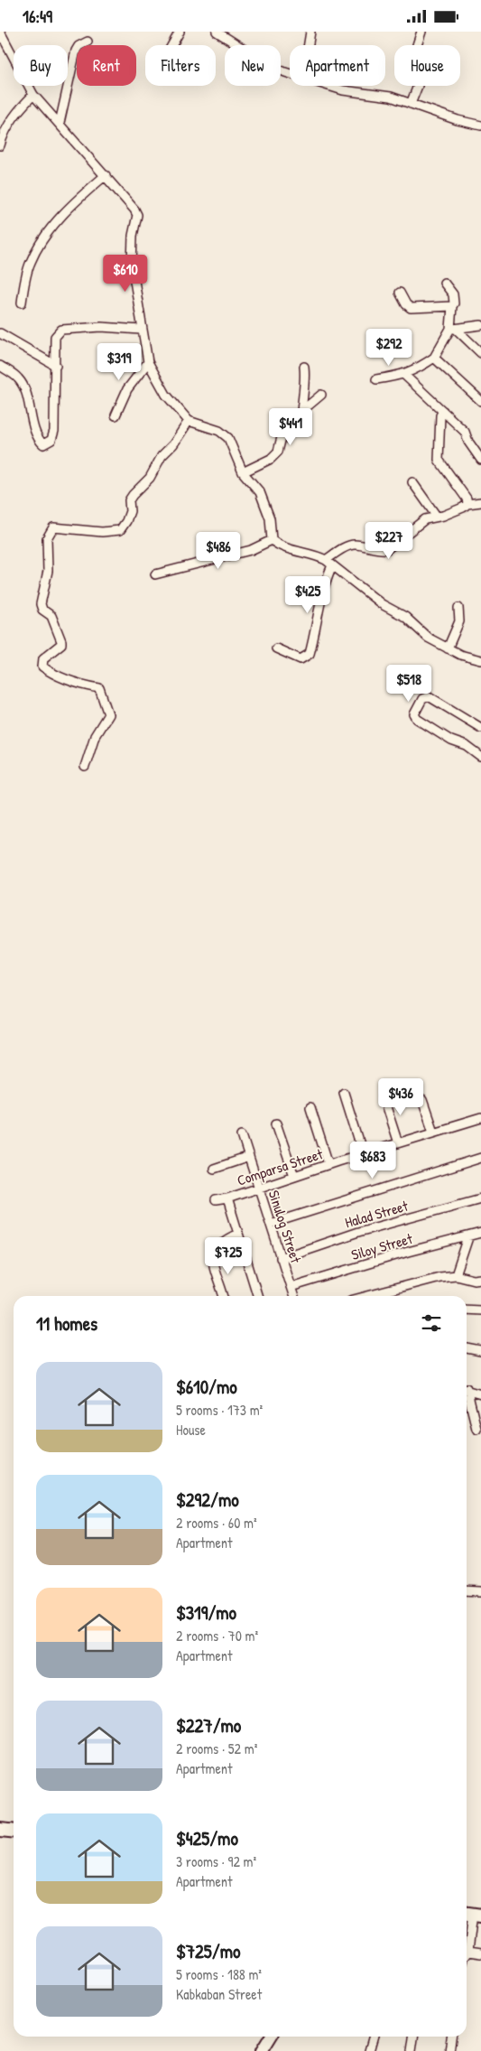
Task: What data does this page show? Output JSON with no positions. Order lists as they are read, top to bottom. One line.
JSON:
{"streets":{"street":["Comparsa Street","Halad Street","Sinulog Street","Siloy Street"]},"crossings":[["Comparsa Street","Sinulog Street"],["Halad Street","Sinulog Street"],["Sinulog Street","Siloy Street"]],"page":{"status":"16:49","chip":["Buy","Rent","Filters","New","Apartment","House"],"price":["$610","$292","$319","$441","$227","$486","$425","$518","$436","$683","$725"],"heading":"11 homes","list":[{"name":"$610/mo","note":"5 rooms · 173 m² · House"},{"name":"$292/mo","note":"2 rooms · 60 m² · Apartment"},{"name":"$319/mo","note":"2 rooms · 70 m² · Apartment"},{"name":"$227/mo","note":"2 rooms · 52 m² · Apartment"},{"name":"$425/mo","note":"3 rooms · 92 m² · Apartment"},{"name":"$725/mo","note":"5 rooms · 188 m² · Kabkaban Street"}]}}
